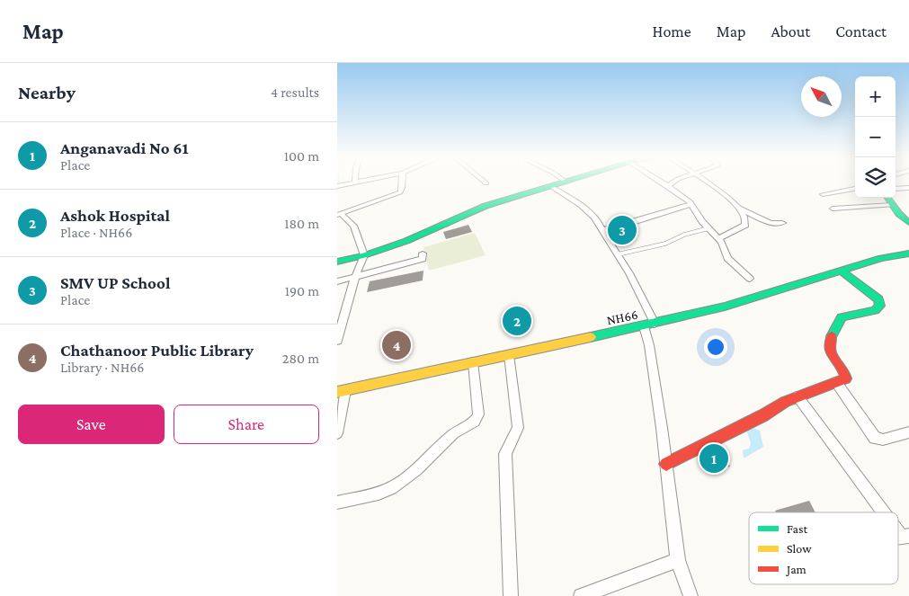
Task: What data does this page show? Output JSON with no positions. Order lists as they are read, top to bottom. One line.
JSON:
{"streets":{"main road":["NH66"]},"legend":["Fast","Slow","Jam"],"north":"top left","page":{"header":"Map","nav":["Home","Map","About","Contact"],"heading":["Nearby","4 results"],"map_buttons":["+","−"],"list":[{"mark":"1","name":"Anganavadi No 61","note":"Place","value":"100 m"},{"mark":"2","name":"Ashok Hospital","note":"Place · NH66","value":"180 m"},{"mark":"3","name":"SMV UP School","note":"Place","value":"190 m"},{"mark":"4","name":"Chathanoor Public Library","note":"Library · NH66","value":"280 m"}],"pins":["3","2","4","1"],"buttons":["Save","Share"]}}
